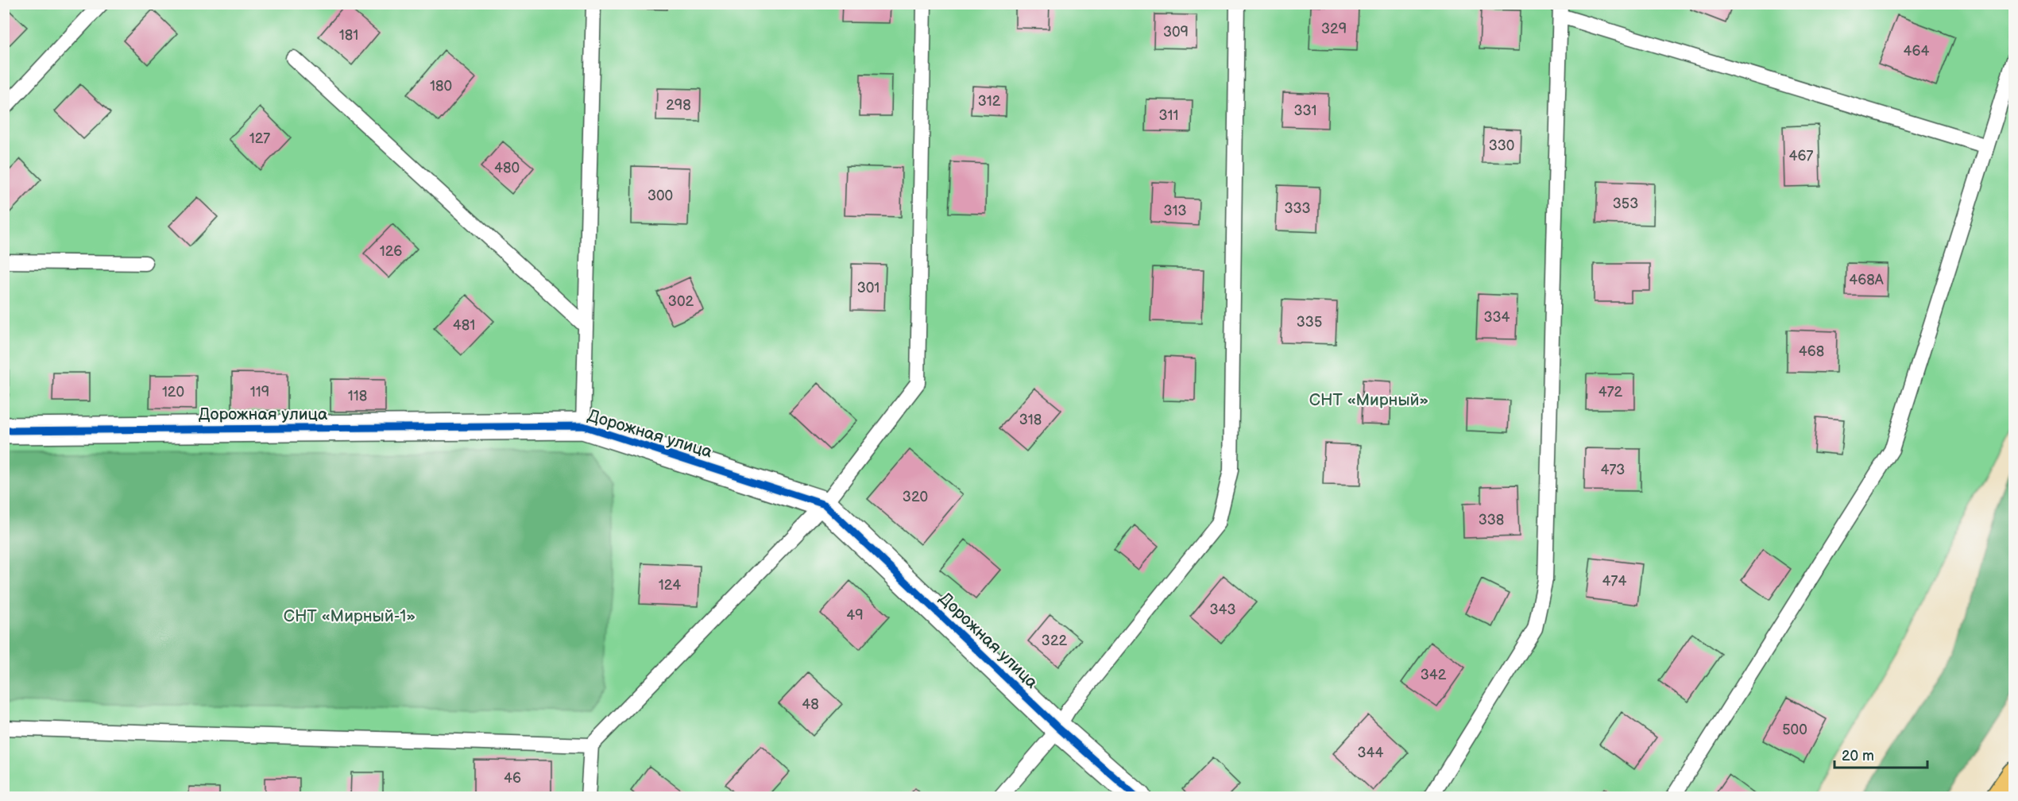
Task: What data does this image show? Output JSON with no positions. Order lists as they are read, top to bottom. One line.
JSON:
{"streets":{"street":["Дорожная улица"]},"parks":["СНТ «Мирный»","СНТ «Мирный-1»"],"house_numbers":["329","309","181","464","180","312","298","331","311","127","330","467","480","300","353","333","313","126","468А","301","302","334","335","481","468","120","119","472","118","318","473","320","338","474","124","343","49","322","342","48","500","344","46"],"scale_bar":"20 m"}
